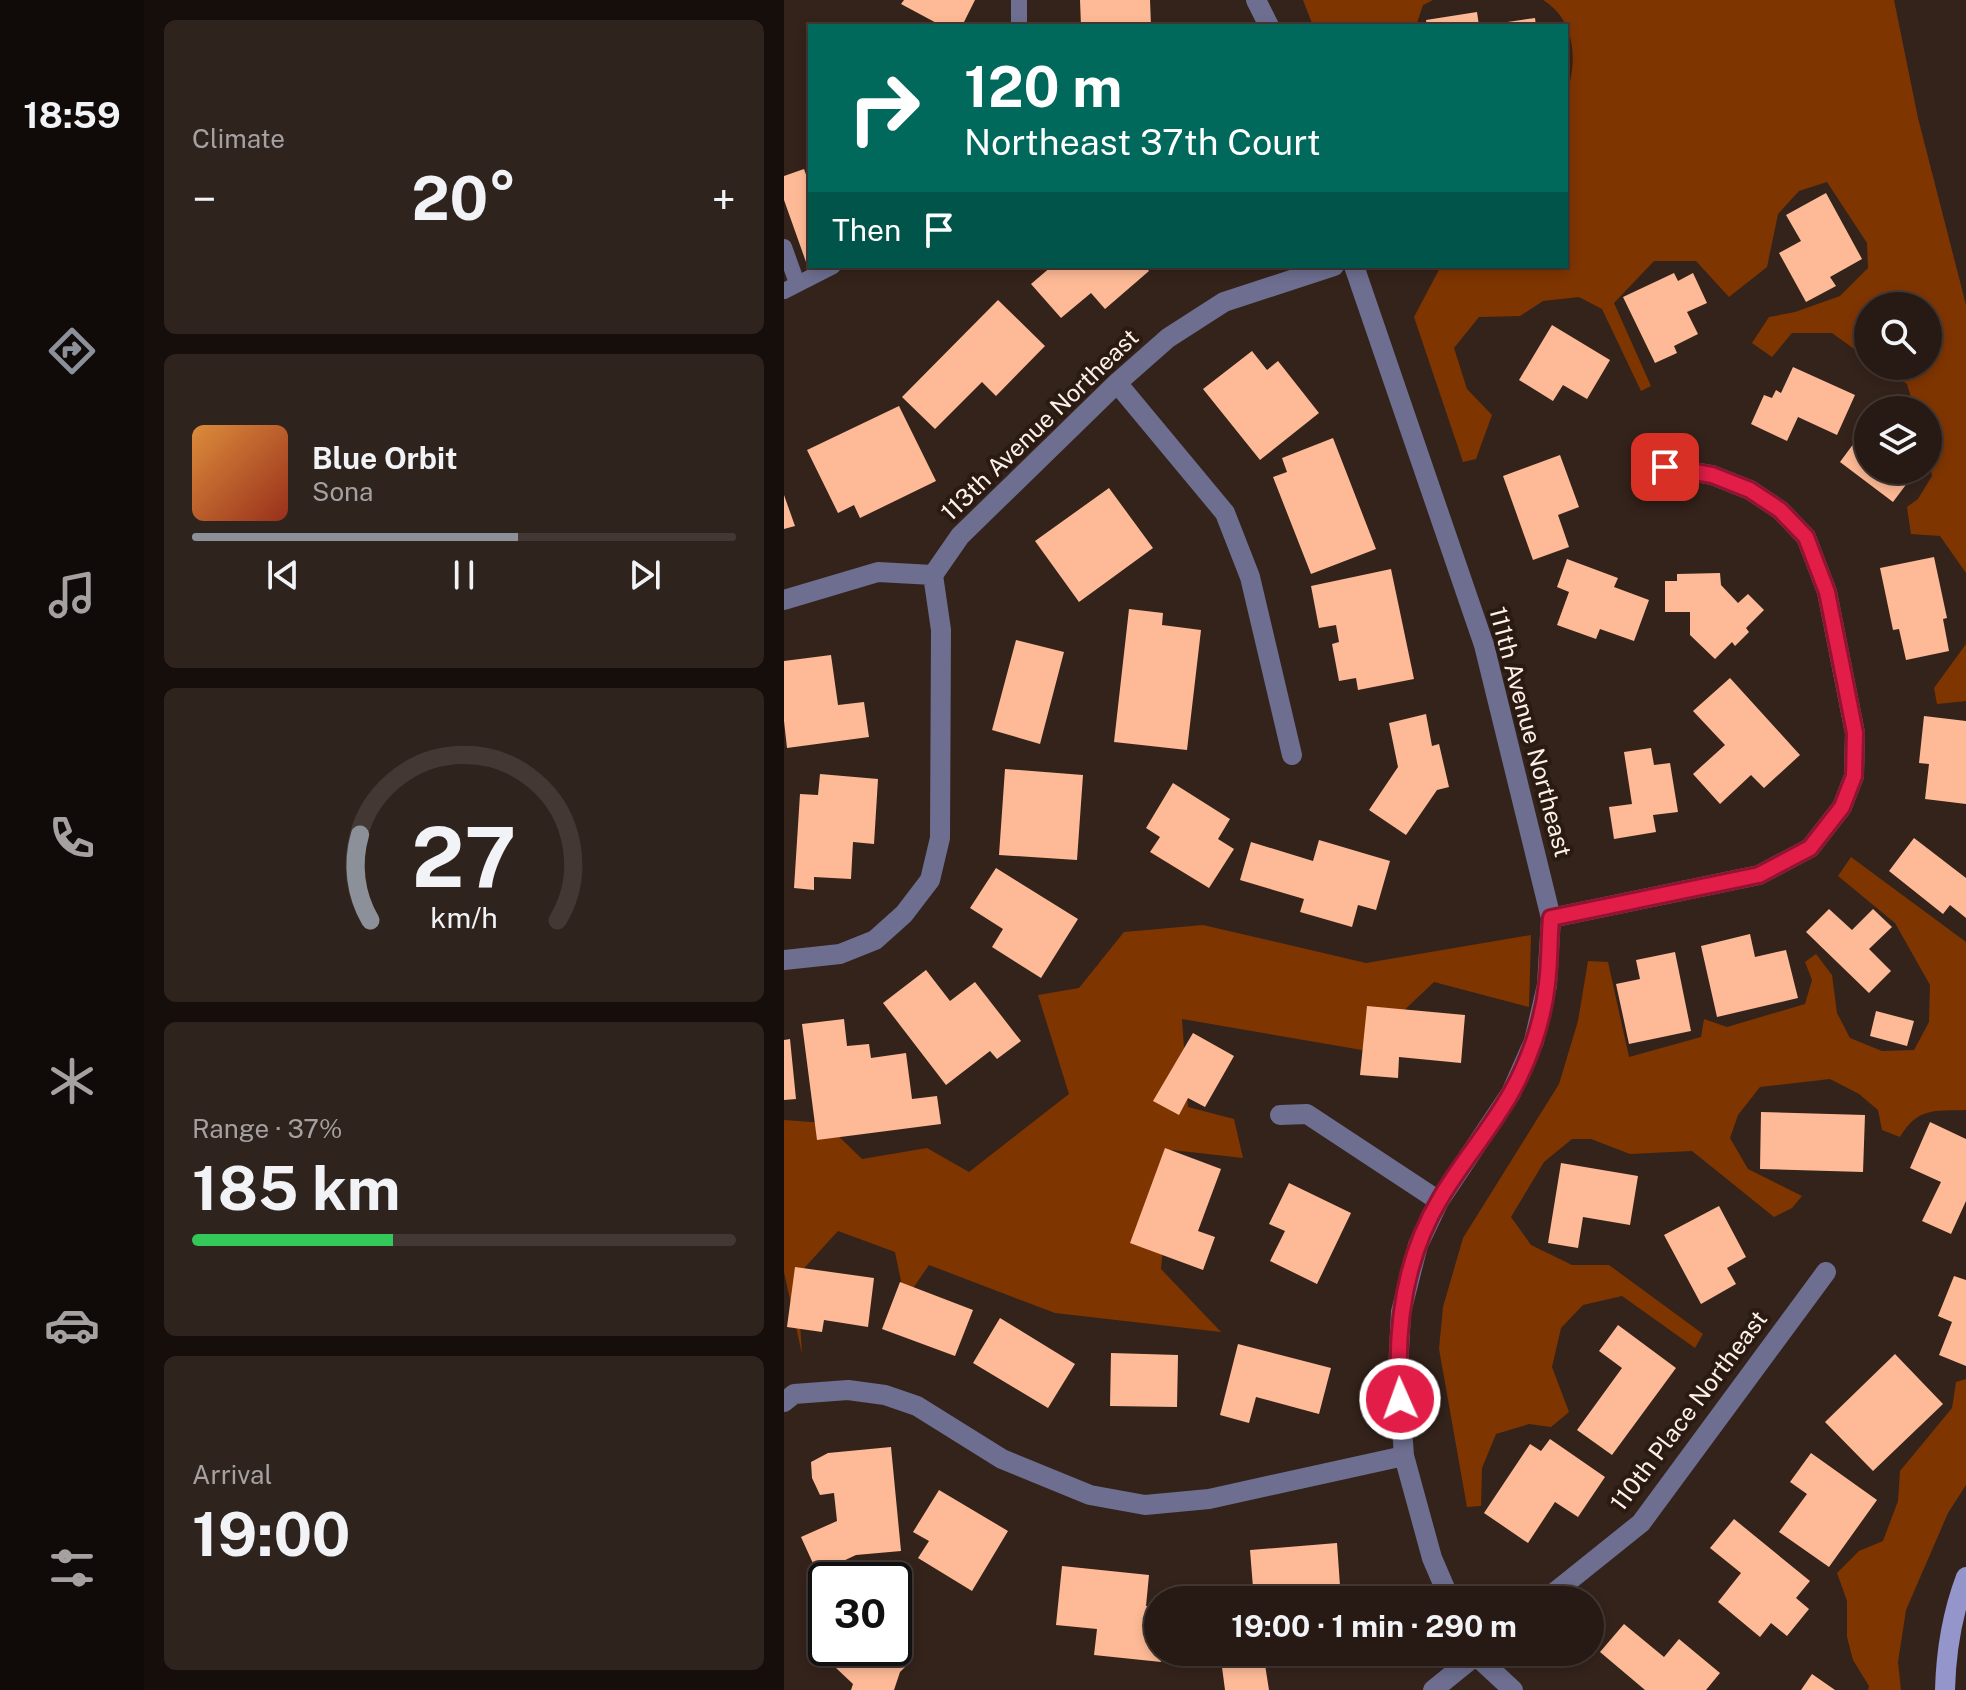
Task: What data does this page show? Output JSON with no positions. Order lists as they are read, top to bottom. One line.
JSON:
{"streets":{"street":["113th Avenue Northeast","111th Avenue Northeast","110th Place Northeast"]},"page":{"tabs":"18:59","tile":["Climate",["Range · 37%","185 km"],["Arrival","19:00"]],"turn":["120 m","Northeast 37th Court"],"heat":["−","20°","+"],"then":"Then","song":["Blue Orbit","Sona"],"limit":"30","trip":"19:00 · 1 min · 290 m","gauge":["27","km/h"]}}
